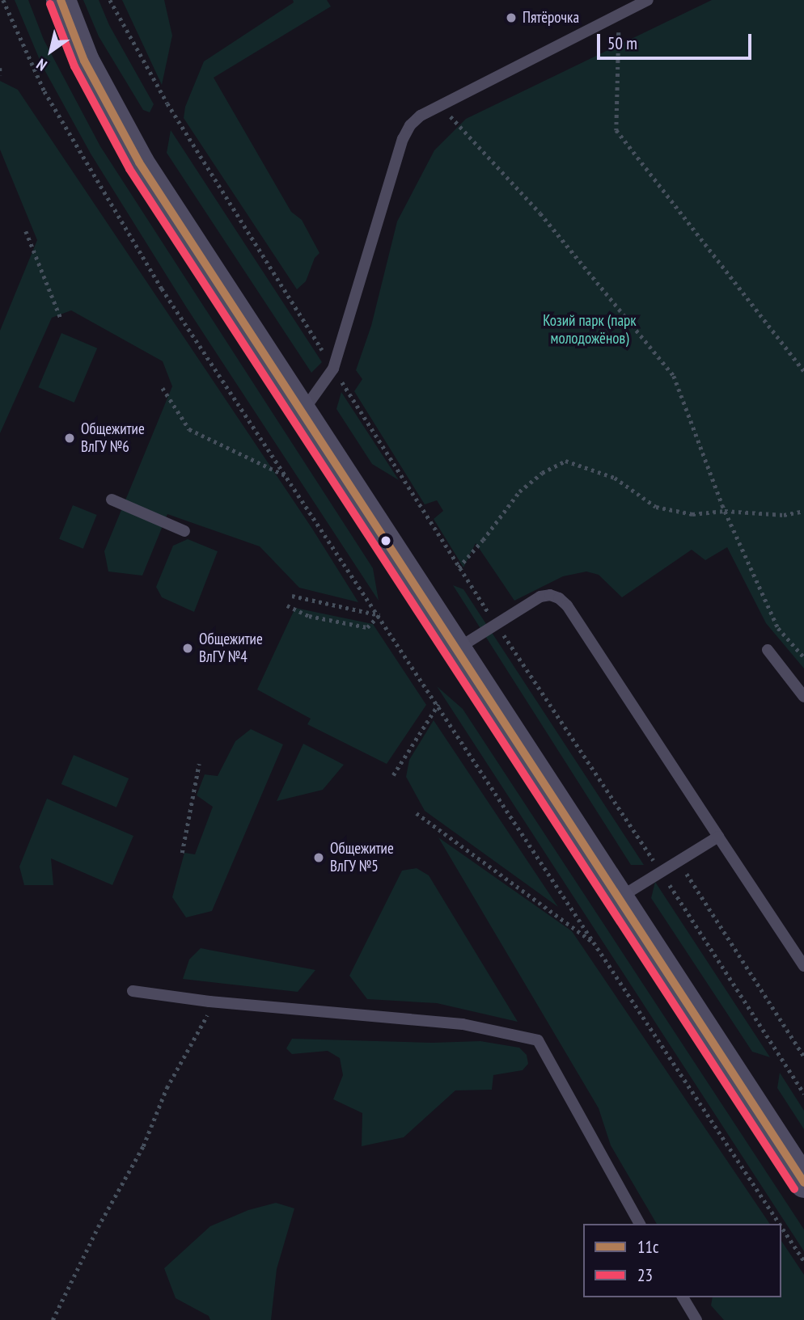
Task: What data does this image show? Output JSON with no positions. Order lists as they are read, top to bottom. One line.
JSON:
{"parks":["Козий парк (парк молодожёнов)"],"places":["Пятёрочка","Общежитие ВлГУ №6","Общежитие ВлГУ №4","Общежитие ВлГУ №5"],"lines":["transit line 11с","transit line 23"],"legend":["11с","23"],"scale_bar":"50 m","north":"bottom left"}
